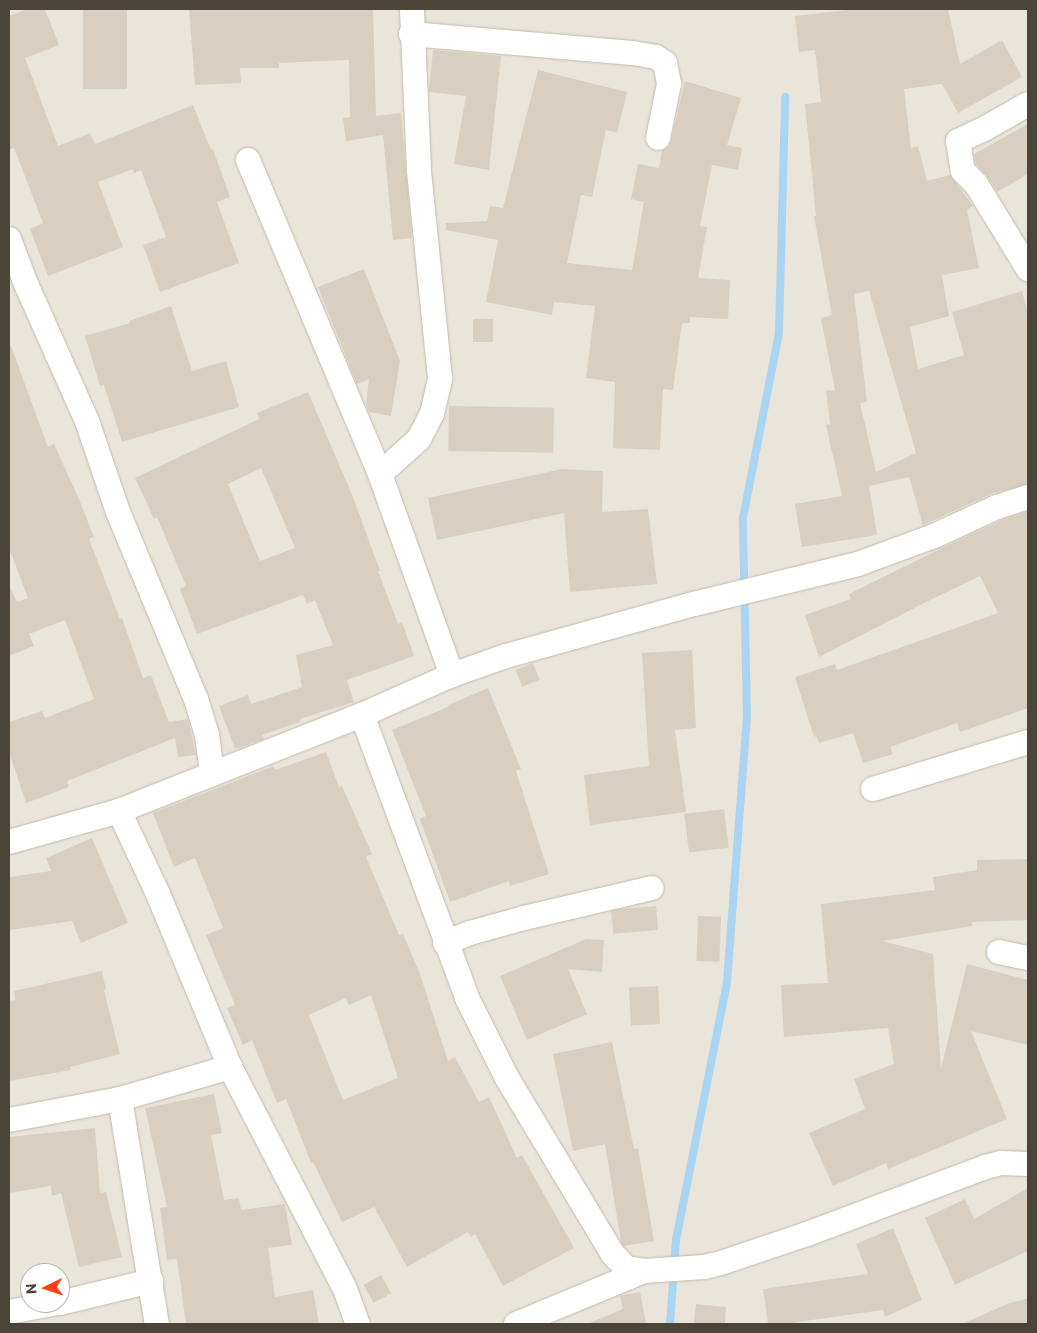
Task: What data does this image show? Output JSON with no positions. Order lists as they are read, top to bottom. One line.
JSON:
{"north":"left"}
